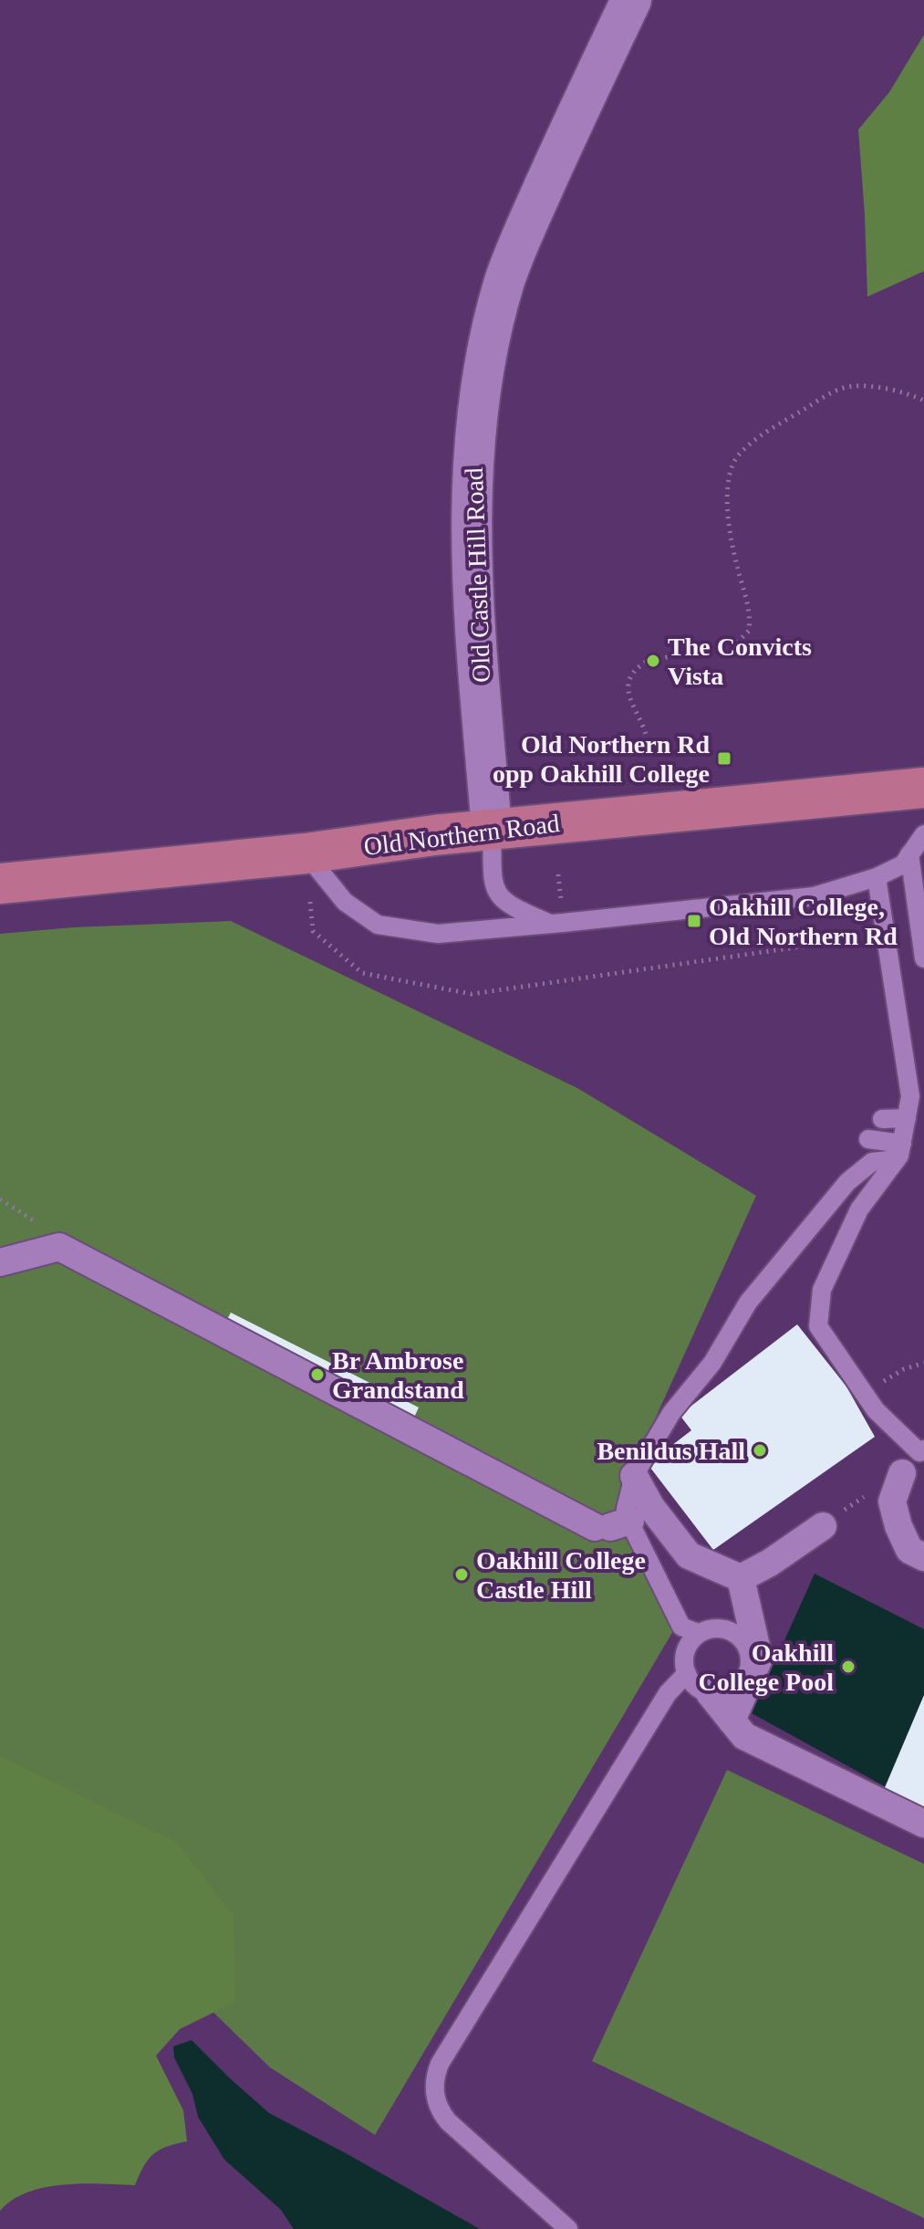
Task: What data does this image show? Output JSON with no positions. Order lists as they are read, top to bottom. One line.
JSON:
{"streets":{"main road":["Old Northern Road"],"street":["Old Castle Hill Road"]},"crossings":[["Old Castle Hill Road","Old Northern Road"]],"places":{"other":["The Convicts Vista","Br Ambrose Grandstand","Benildus Hall","Oakhill College Castle Hill","Oakhill College Pool"],"transit":["Old Northern Rd opp Oakhill College","Oakhill College, Old Northern Rd"]}}
